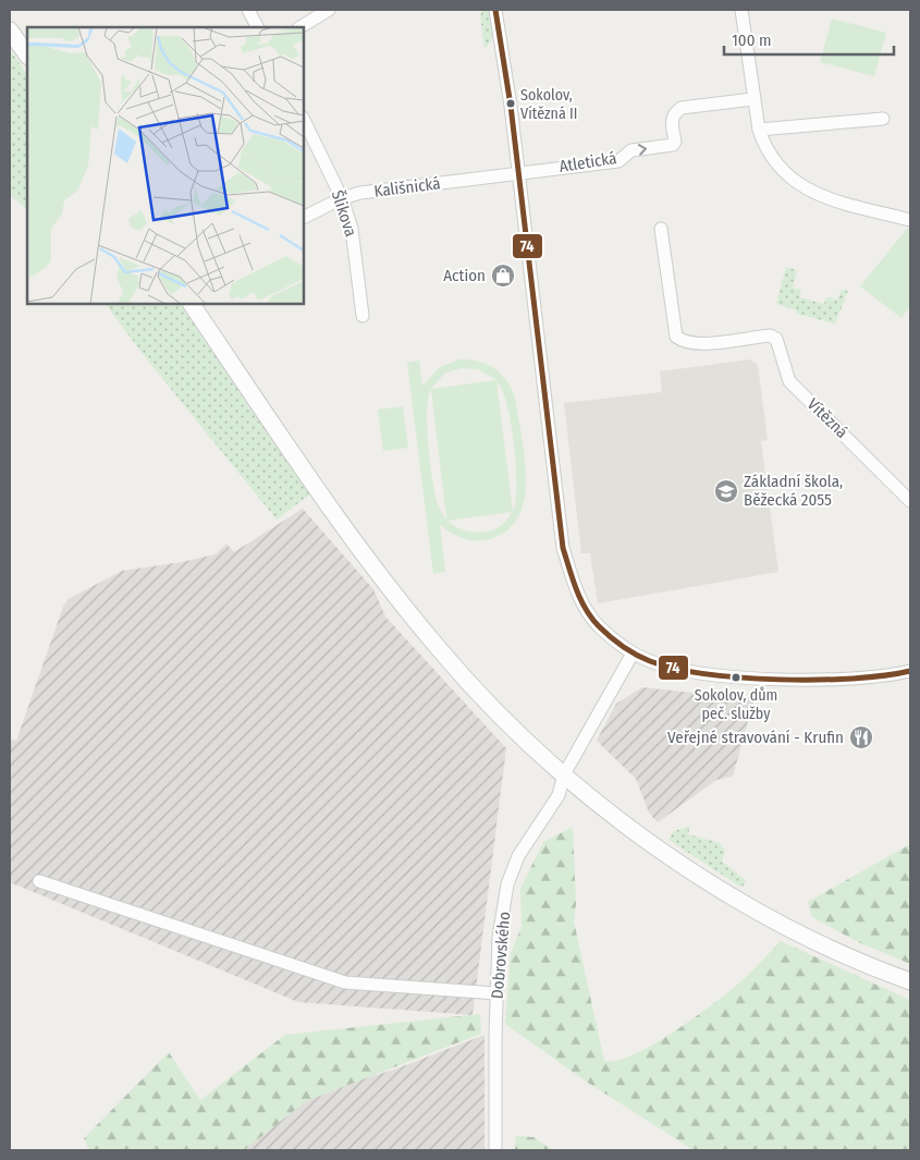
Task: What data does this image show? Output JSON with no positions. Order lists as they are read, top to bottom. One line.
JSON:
{"streets":{"street":["Atletická","Kališnická","Šlikova","Vítězná","Dobrovského"]},"crossings":[["Atletická","Kališnická"],["Kališnická","Šlikova"]],"one_way":["Atletická"],"places":{"other":["Sokolov, Vítězná II","Sokolov, dům peč. služby"],"shop":["Action"],"school or university":["Základní škola, Běžecká 2055"],"restaurant":["Veřejné stravování - Krufin"]},"lines":["transit line 74"],"scale_bar":"100 m"}
